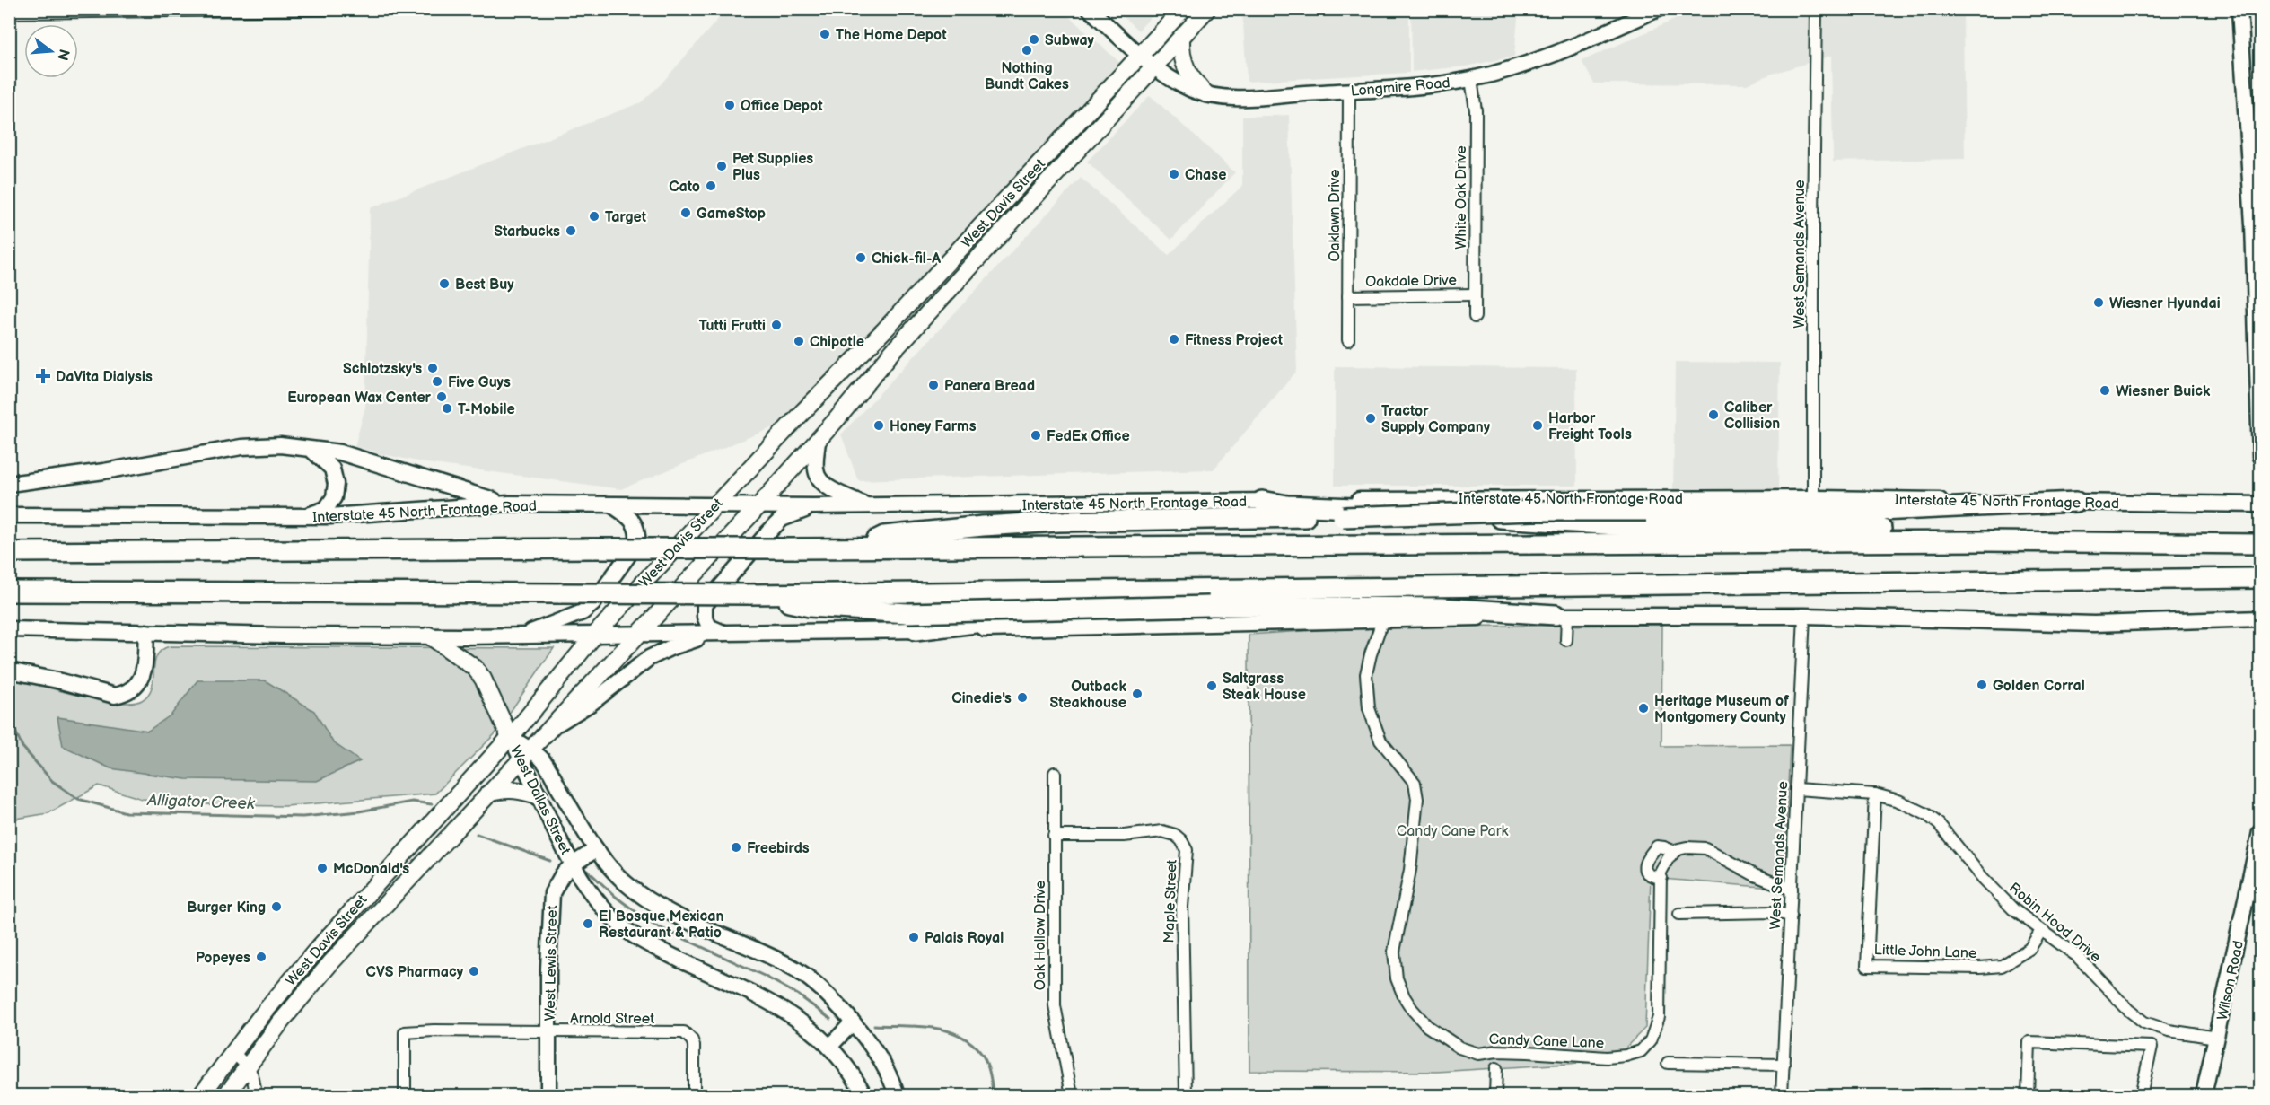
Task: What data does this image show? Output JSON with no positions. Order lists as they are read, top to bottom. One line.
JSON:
{"streets":{"main road":["Longmire Road","West Davis Street","Interstate 45 North Frontage Road","West Dallas Street","West Lewis Street","Wilson Road"],"street":["White Oak Drive","Oaklawn Drive","West Semands Avenue","Oakdale Drive","Maple Street","Robin Hood Drive","Oak Hollow Drive","Little John Lane","Arnold Street","Candy Cane Lane"]},"crossings":[["Longmire Road","White Oak Drive"],["Longmire Road","West Davis Street"],["Longmire Road","Oaklawn Drive"],["White Oak Drive","Oakdale Drive"],["West Davis Street","Interstate 45 North Frontage Road"],["West Davis Street","West Dallas Street"],["Oaklawn Drive","Oakdale Drive"],["West Semands Avenue","Interstate 45 North Frontage Road"],["West Semands Avenue","Robin Hood Drive"],["West Dallas Street","West Lewis Street"],["Maple Street","Oak Hollow Drive"],["Robin Hood Drive","Little John Lane"],["Robin Hood Drive","Wilson Road"],["West Lewis Street","Arnold Street"]],"water":["Alligator Creek"],"parks":["Candy Cane Park"],"places":{"other":["The Home Depot","Subway","Nothing Bundt Cakes","Office Depot","Pet Supplies Plus","Chase","Cato","GameStop","Target","Starbucks","Chick-fil-A","Best Buy","Wiesner Hyundai","Tutti Frutti","Fitness Project","Chipotle","Schlotzsky's","Five Guys","Panera Bread","Wiesner Buick","European Wax Center","T-Mobile","Caliber Collision","Tractor Supply Company","Honey Farms","Harbor Freight Tools","FedEx Office","Golden Corral","Saltgrass Steak House","Outback Steakhouse","Cinedie's","Heritage Museum of Montgomery County","Freebirds","McDonald's","Burger King","El Bosque Mexican Restaurant & Patio","Palais Royal","Popeyes","CVS Pharmacy"],"health":["DaVita Dialysis"]},"north":"right"}
